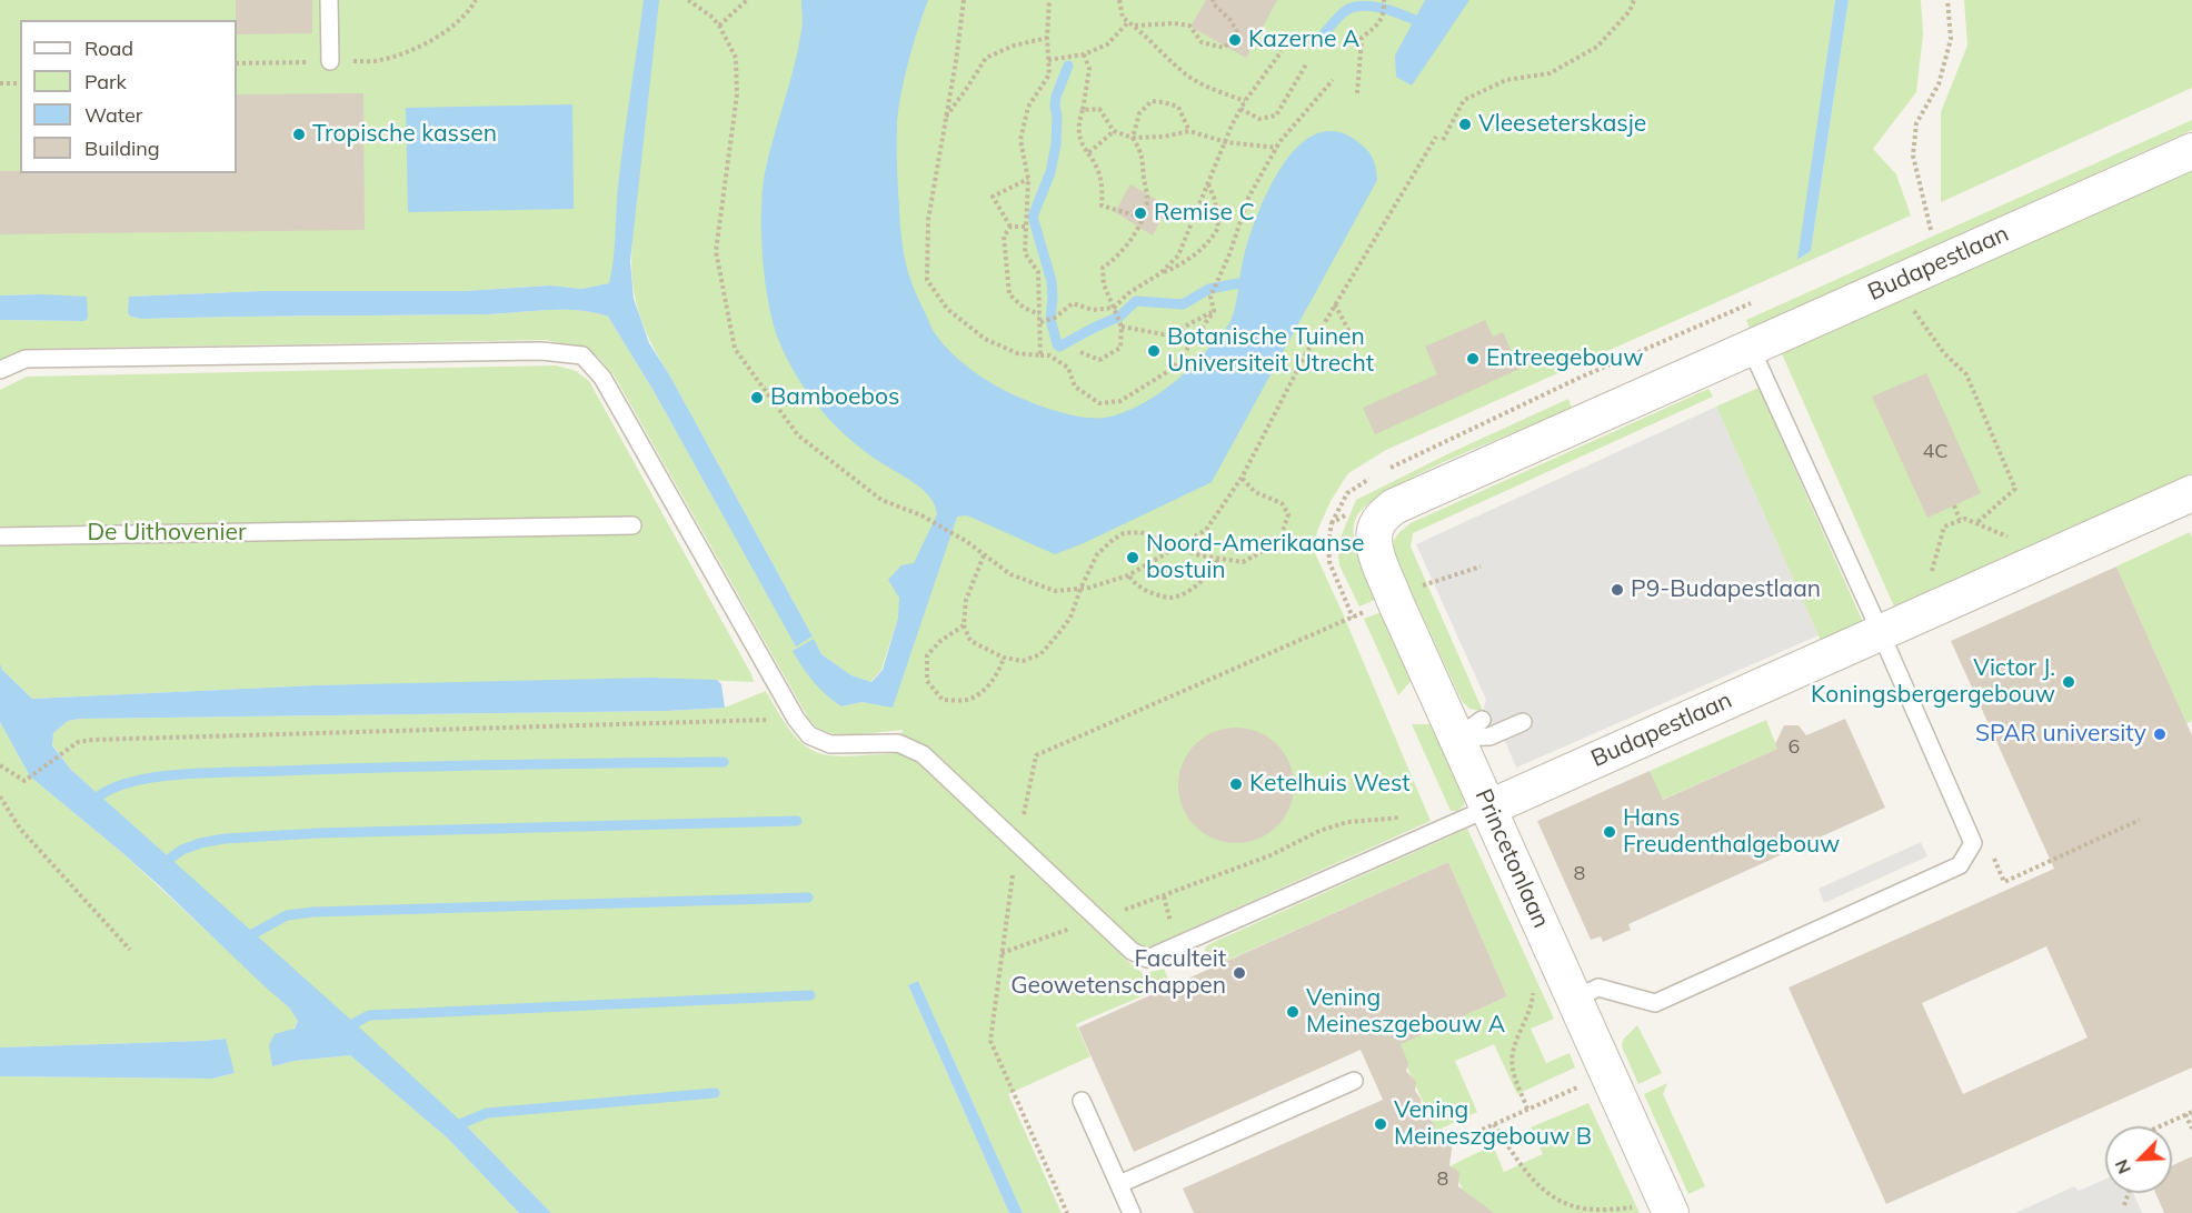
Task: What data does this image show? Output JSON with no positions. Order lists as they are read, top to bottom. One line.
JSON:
{"streets":{"street":["Budapestlaan","Princetonlaan"]},"crossings":[["Budapestlaan","Princetonlaan"]],"parks":["De Uithovenier"],"places":["Kazerne A","Vleeseterskasje","Tropische kassen","Remise C","Botanische Tuinen Universiteit Utrecht","Entreegebouw","Bamboebos","Noord-Amerikaanse bostuin","P9-Budapestlaan","Victor J. Koningsbergergebouw","SPAR university","Ketelhuis West","Hans Freudenthalgebouw","Faculteit Geowetenschappen","Vening Meineszgebouw A","Vening Meineszgebouw B"],"house_numbers":["4C","6","8","8"],"legend":["Road","Park","Water","Building"],"north":"bottom left"}
